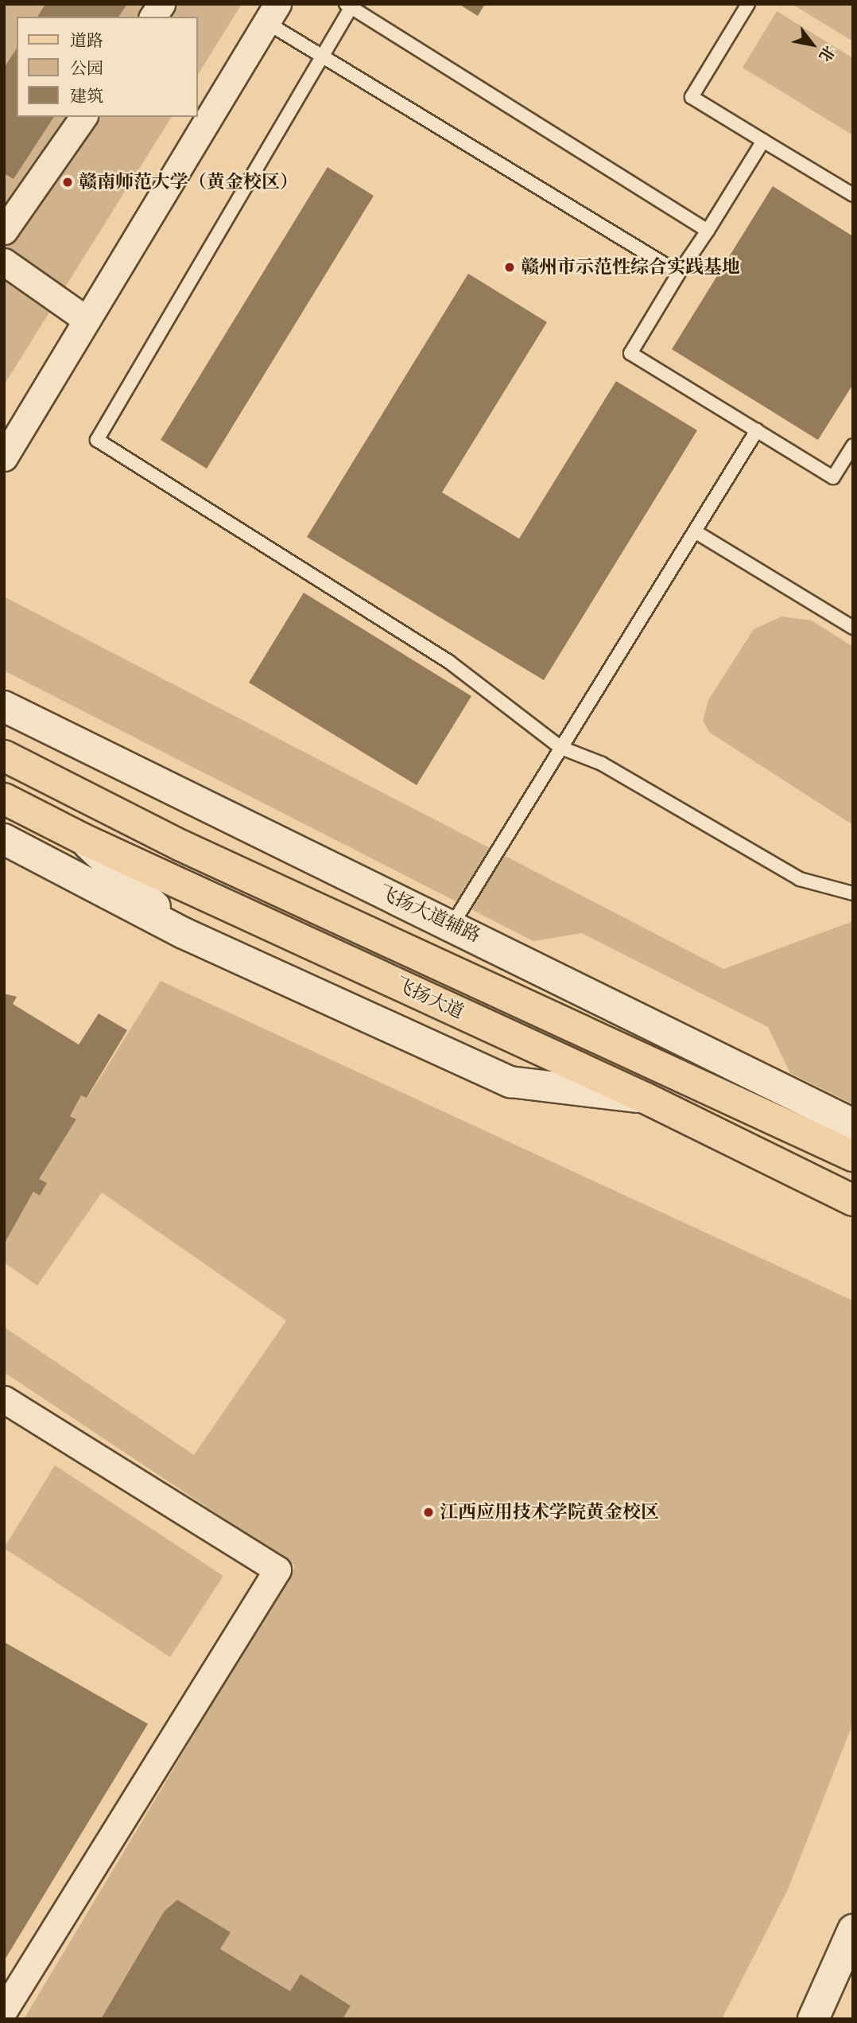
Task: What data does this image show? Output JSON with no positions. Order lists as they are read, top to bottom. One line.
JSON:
{"streets":{"main road":["飞扬大道"],"street":["飞扬大道辅路"]},"places":["赣南师范大学（黄金校区）","赣州市示范性综合实践基地","江西应用技术学院黄金校区"],"legend":["道路","公园","建筑"],"north":"bottom right"}
